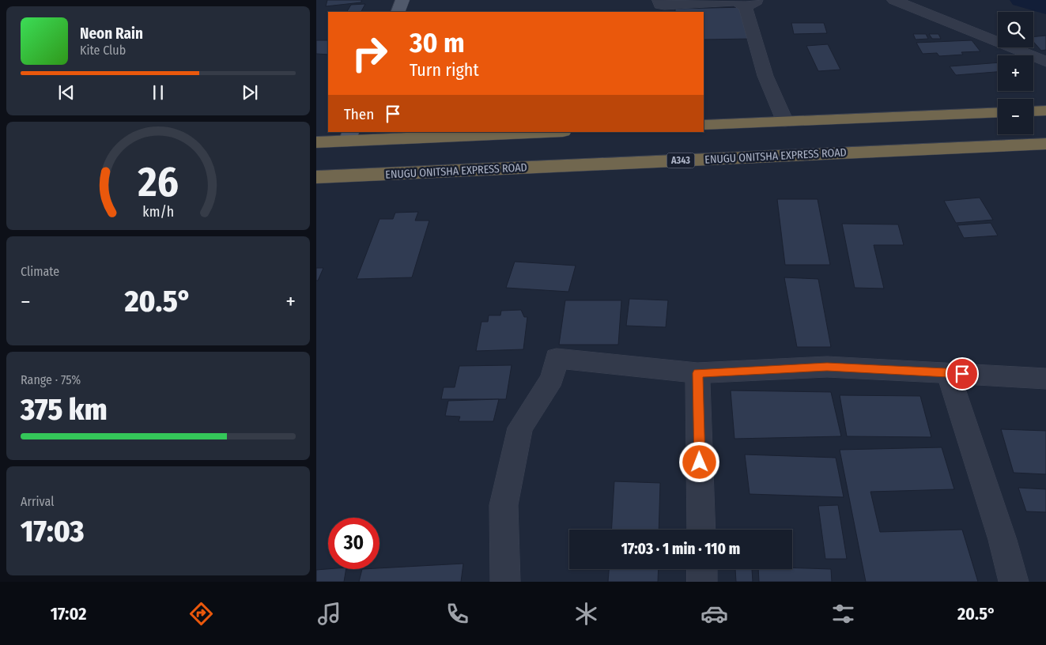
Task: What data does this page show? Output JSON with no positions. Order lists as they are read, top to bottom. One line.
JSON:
{"streets":{"highway":["ENUGU ONITSHA EXPRESS ROAD","A343"]},"page":{"map_buttons":["+","−"],"turn":["30 m","Turn right"],"song":["Neon Rain","Kite Club"],"then":"Then","tile":["Climate",["Range · 75%","375 km"],["Arrival","17:03"]],"heat":["−","20.5°","+"],"limit":"30","trip":"17:03 · 1 min · 110 m","tabs":["17:02","20.5°"],"gauge":["26","km/h"]}}
